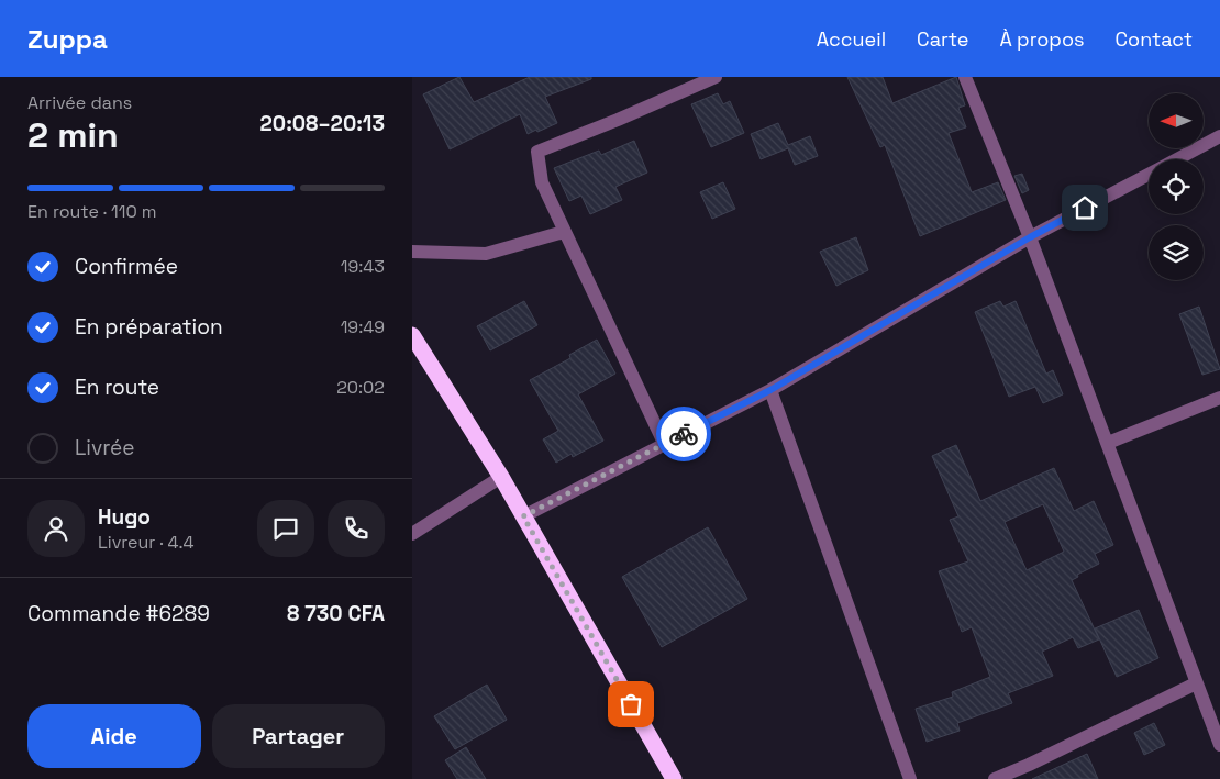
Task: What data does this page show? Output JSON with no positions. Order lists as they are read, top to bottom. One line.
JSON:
{"north":"left","page":{"header":"Zuppa","nav":["Accueil","Carte","À propos","Contact"],"heading":["2 min","Arrivée dans","20:08–20:13"],"panel":["Hugo","Livreur · 4.4","Commande #6289","8 730 CFA"],"bar":"En route · 110 m","list":[["Confirmée","19:43"],["En préparation","19:49"],["En route","20:02"],"Livrée"],"buttons":["Aide","Partager"]}}
